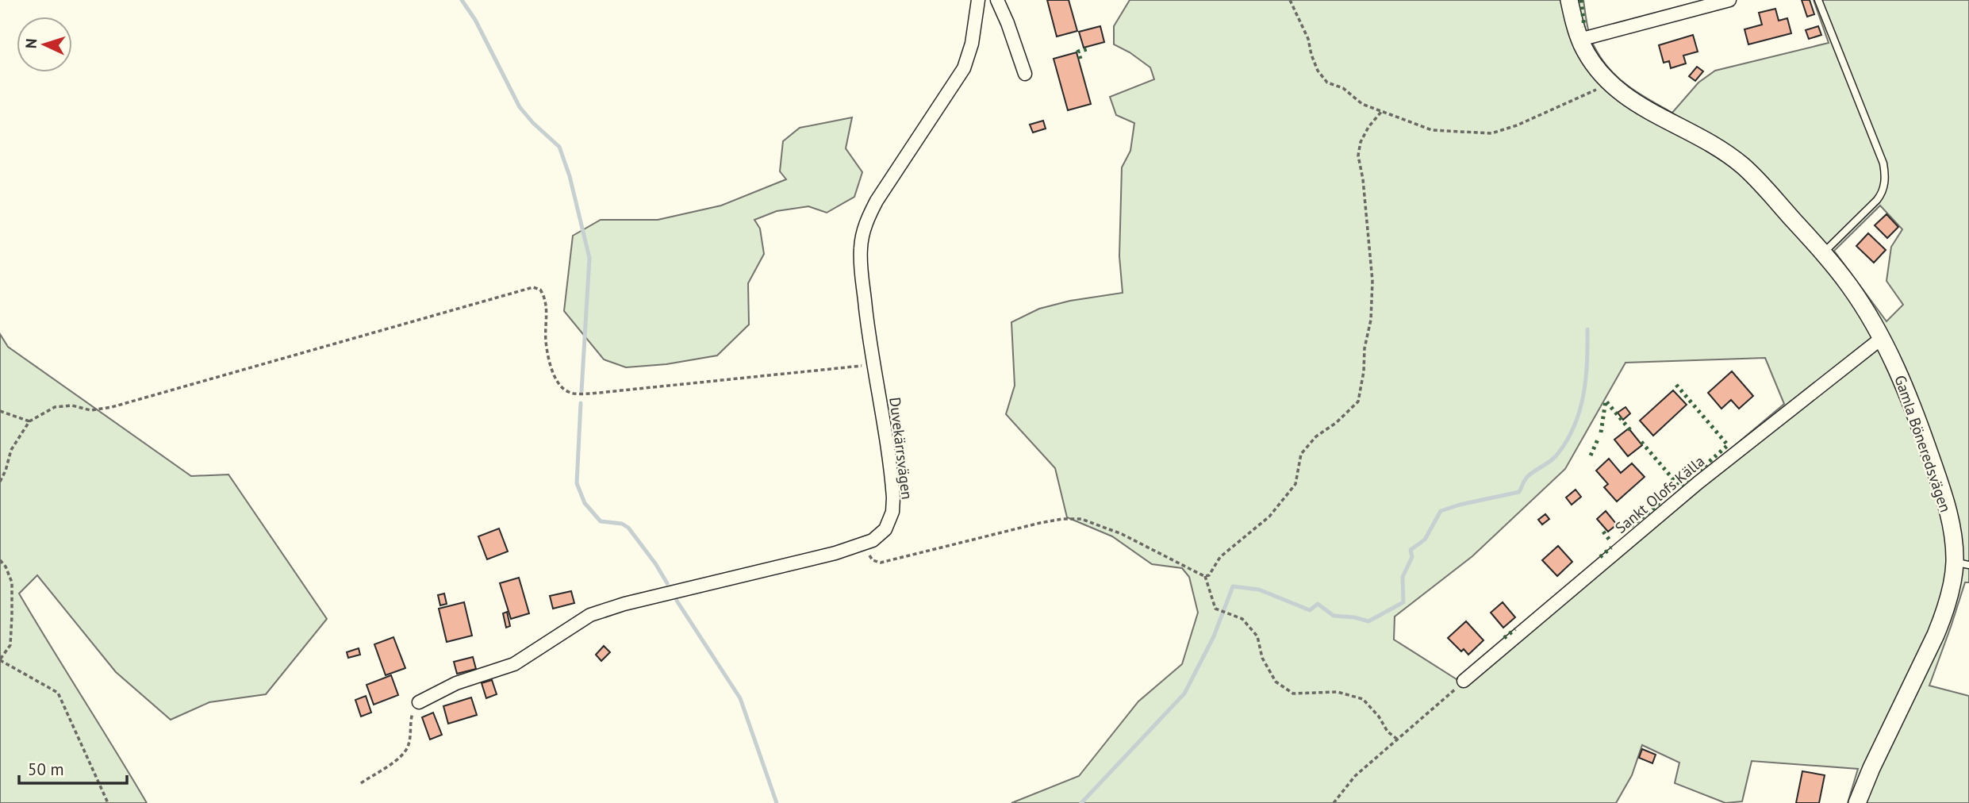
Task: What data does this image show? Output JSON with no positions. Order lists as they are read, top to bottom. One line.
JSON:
{"streets":{"street":["Gamla Böneredsvägen","Duvekärrsvägen","Sankt Olofs Källa"]},"crossings":[["Gamla Böneredsvägen","Sankt Olofs Källa"]],"scale_bar":"50 m","north":"left"}
